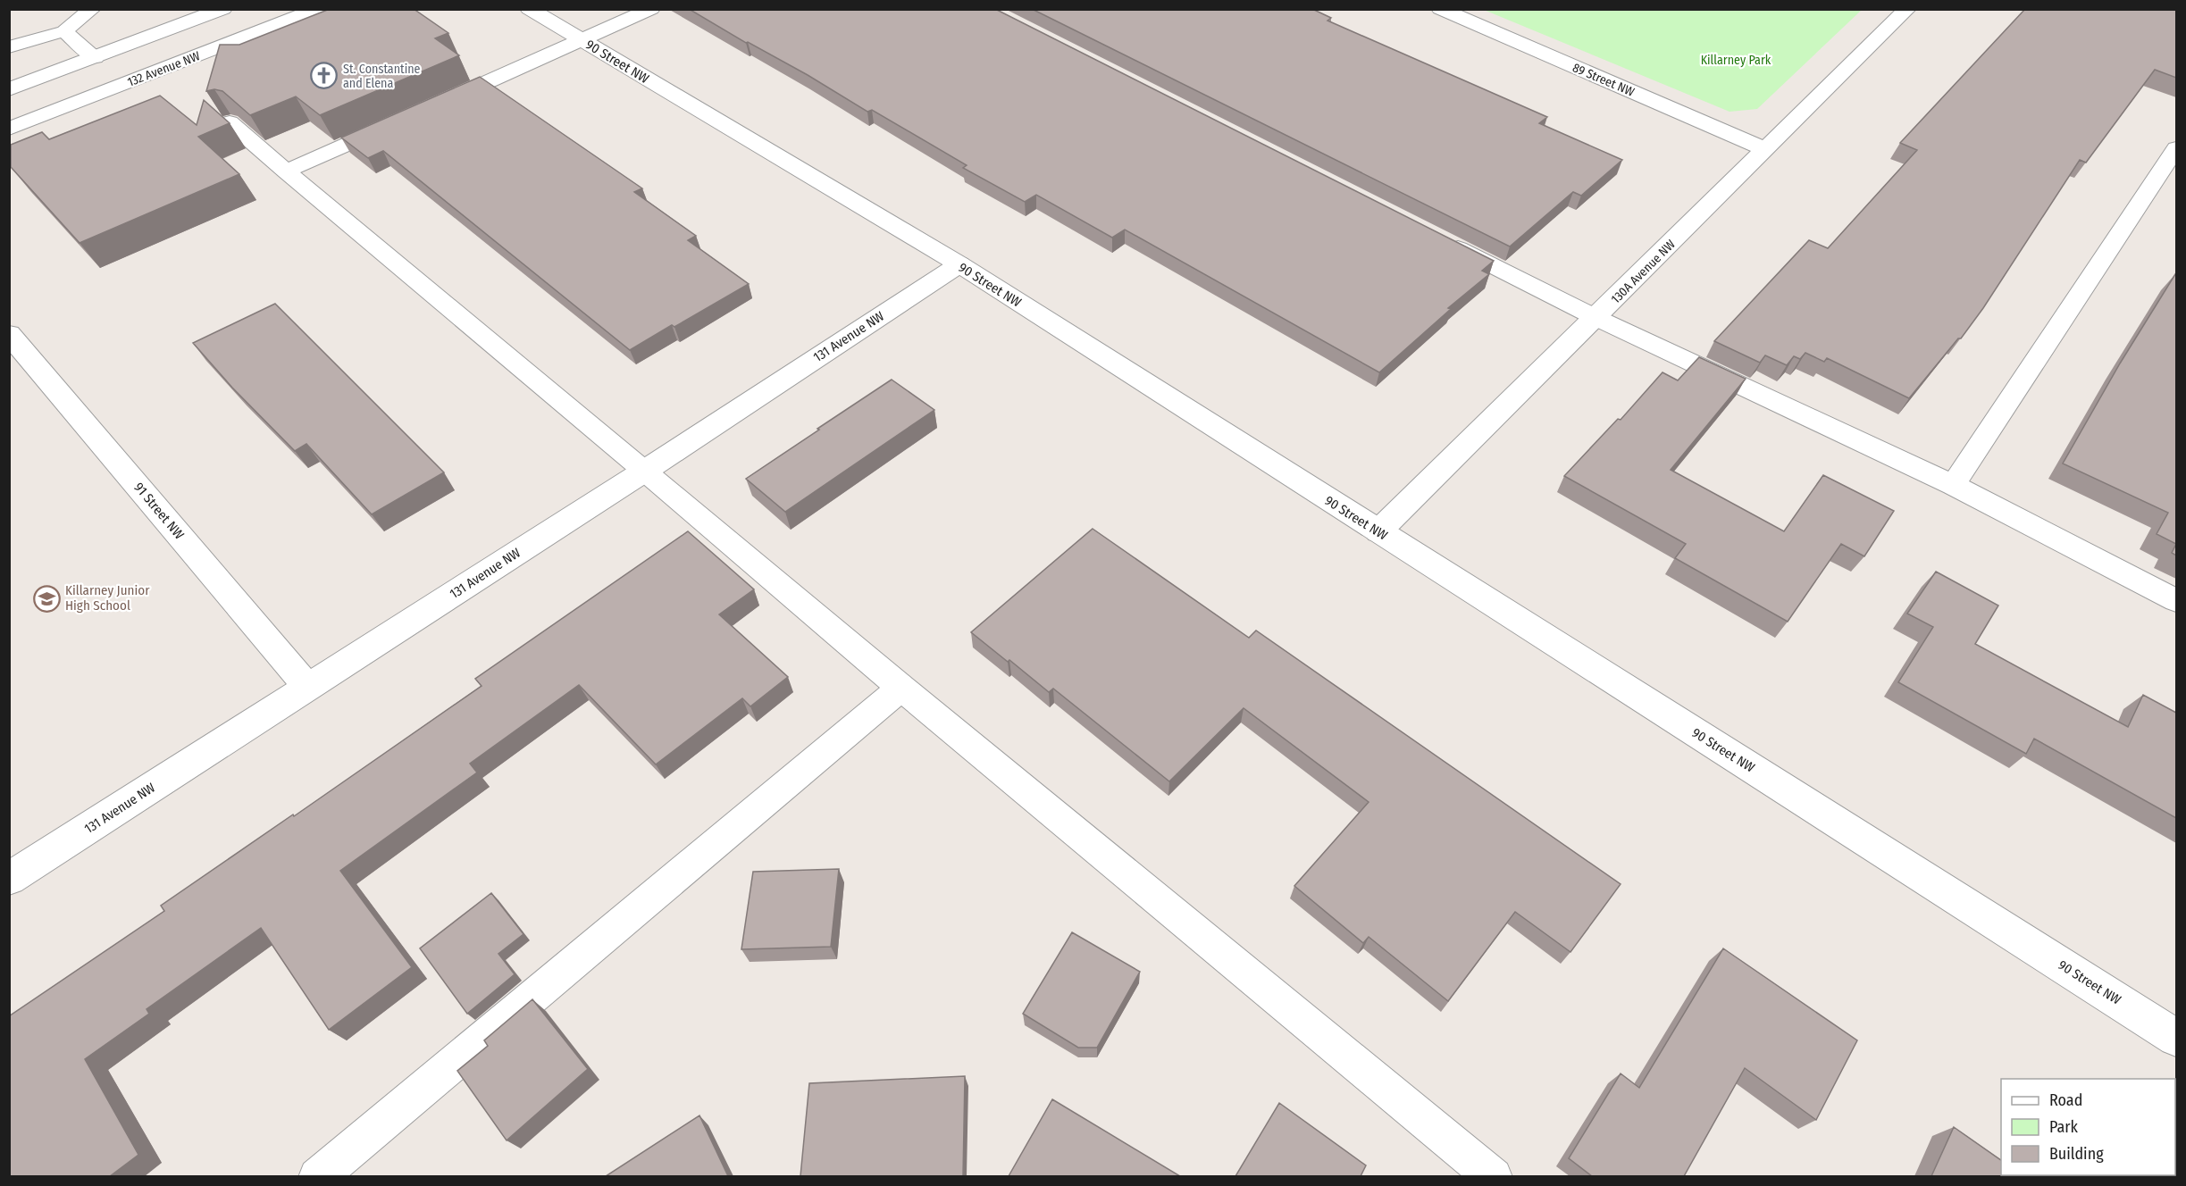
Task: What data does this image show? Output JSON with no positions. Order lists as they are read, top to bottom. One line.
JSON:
{"streets":{"street":["90 Street NW","132 Avenue NW","89 Street NW","130A Avenue NW","131 Avenue NW","91 Street NW"]},"crossings":[["90 Street NW","130A Avenue NW"],["90 Street NW","131 Avenue NW"],["89 Street NW","130A Avenue NW"],["131 Avenue NW","91 Street NW"]],"parks":["Killarney Park"],"places":{"church":["St. Constantine and Elena"],"school or university":["Killarney Junior High School"]},"legend":["Road","Park","Building"]}
